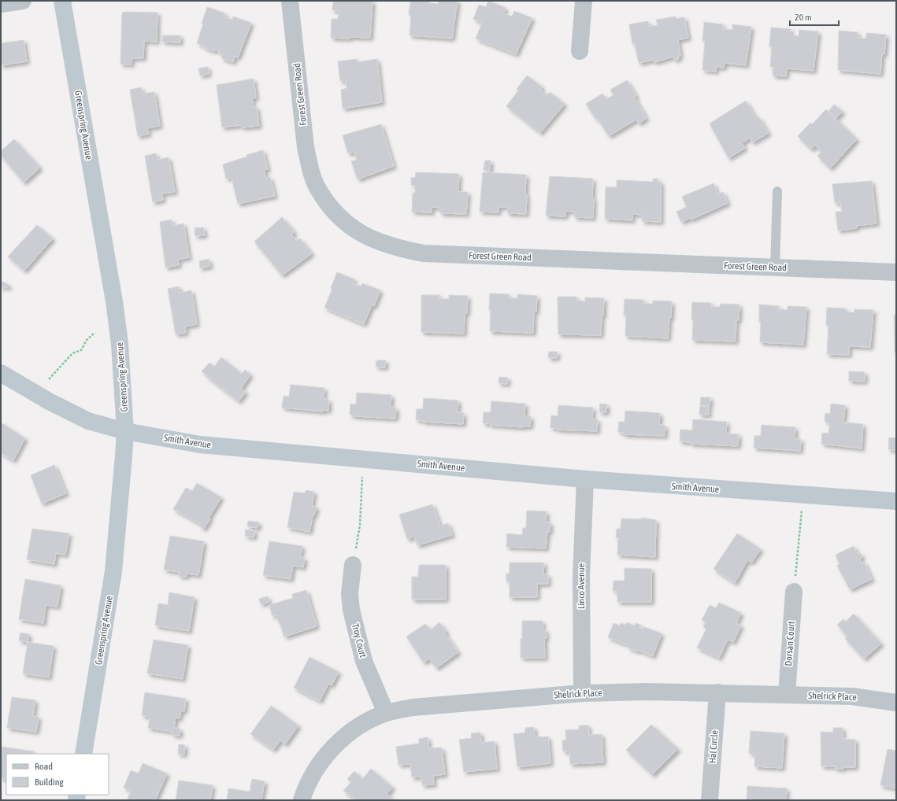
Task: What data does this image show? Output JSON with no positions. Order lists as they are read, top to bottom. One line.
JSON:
{"streets":{"main road":["Greenspring Avenue","Smith Avenue"],"street":["Forest Green Road","Linco Avenue","Troy Court","Dorsan Court","Shelrick Place","Hal Circle"]},"crossings":[["Greenspring Avenue","Smith Avenue"],["Smith Avenue","Linco Avenue"],["Linco Avenue","Shelrick Place"],["Troy Court","Shelrick Place"],["Dorsan Court","Shelrick Place"],["Shelrick Place","Hal Circle"]],"legend":["Road","Building"],"scale_bar":"20 m"}
